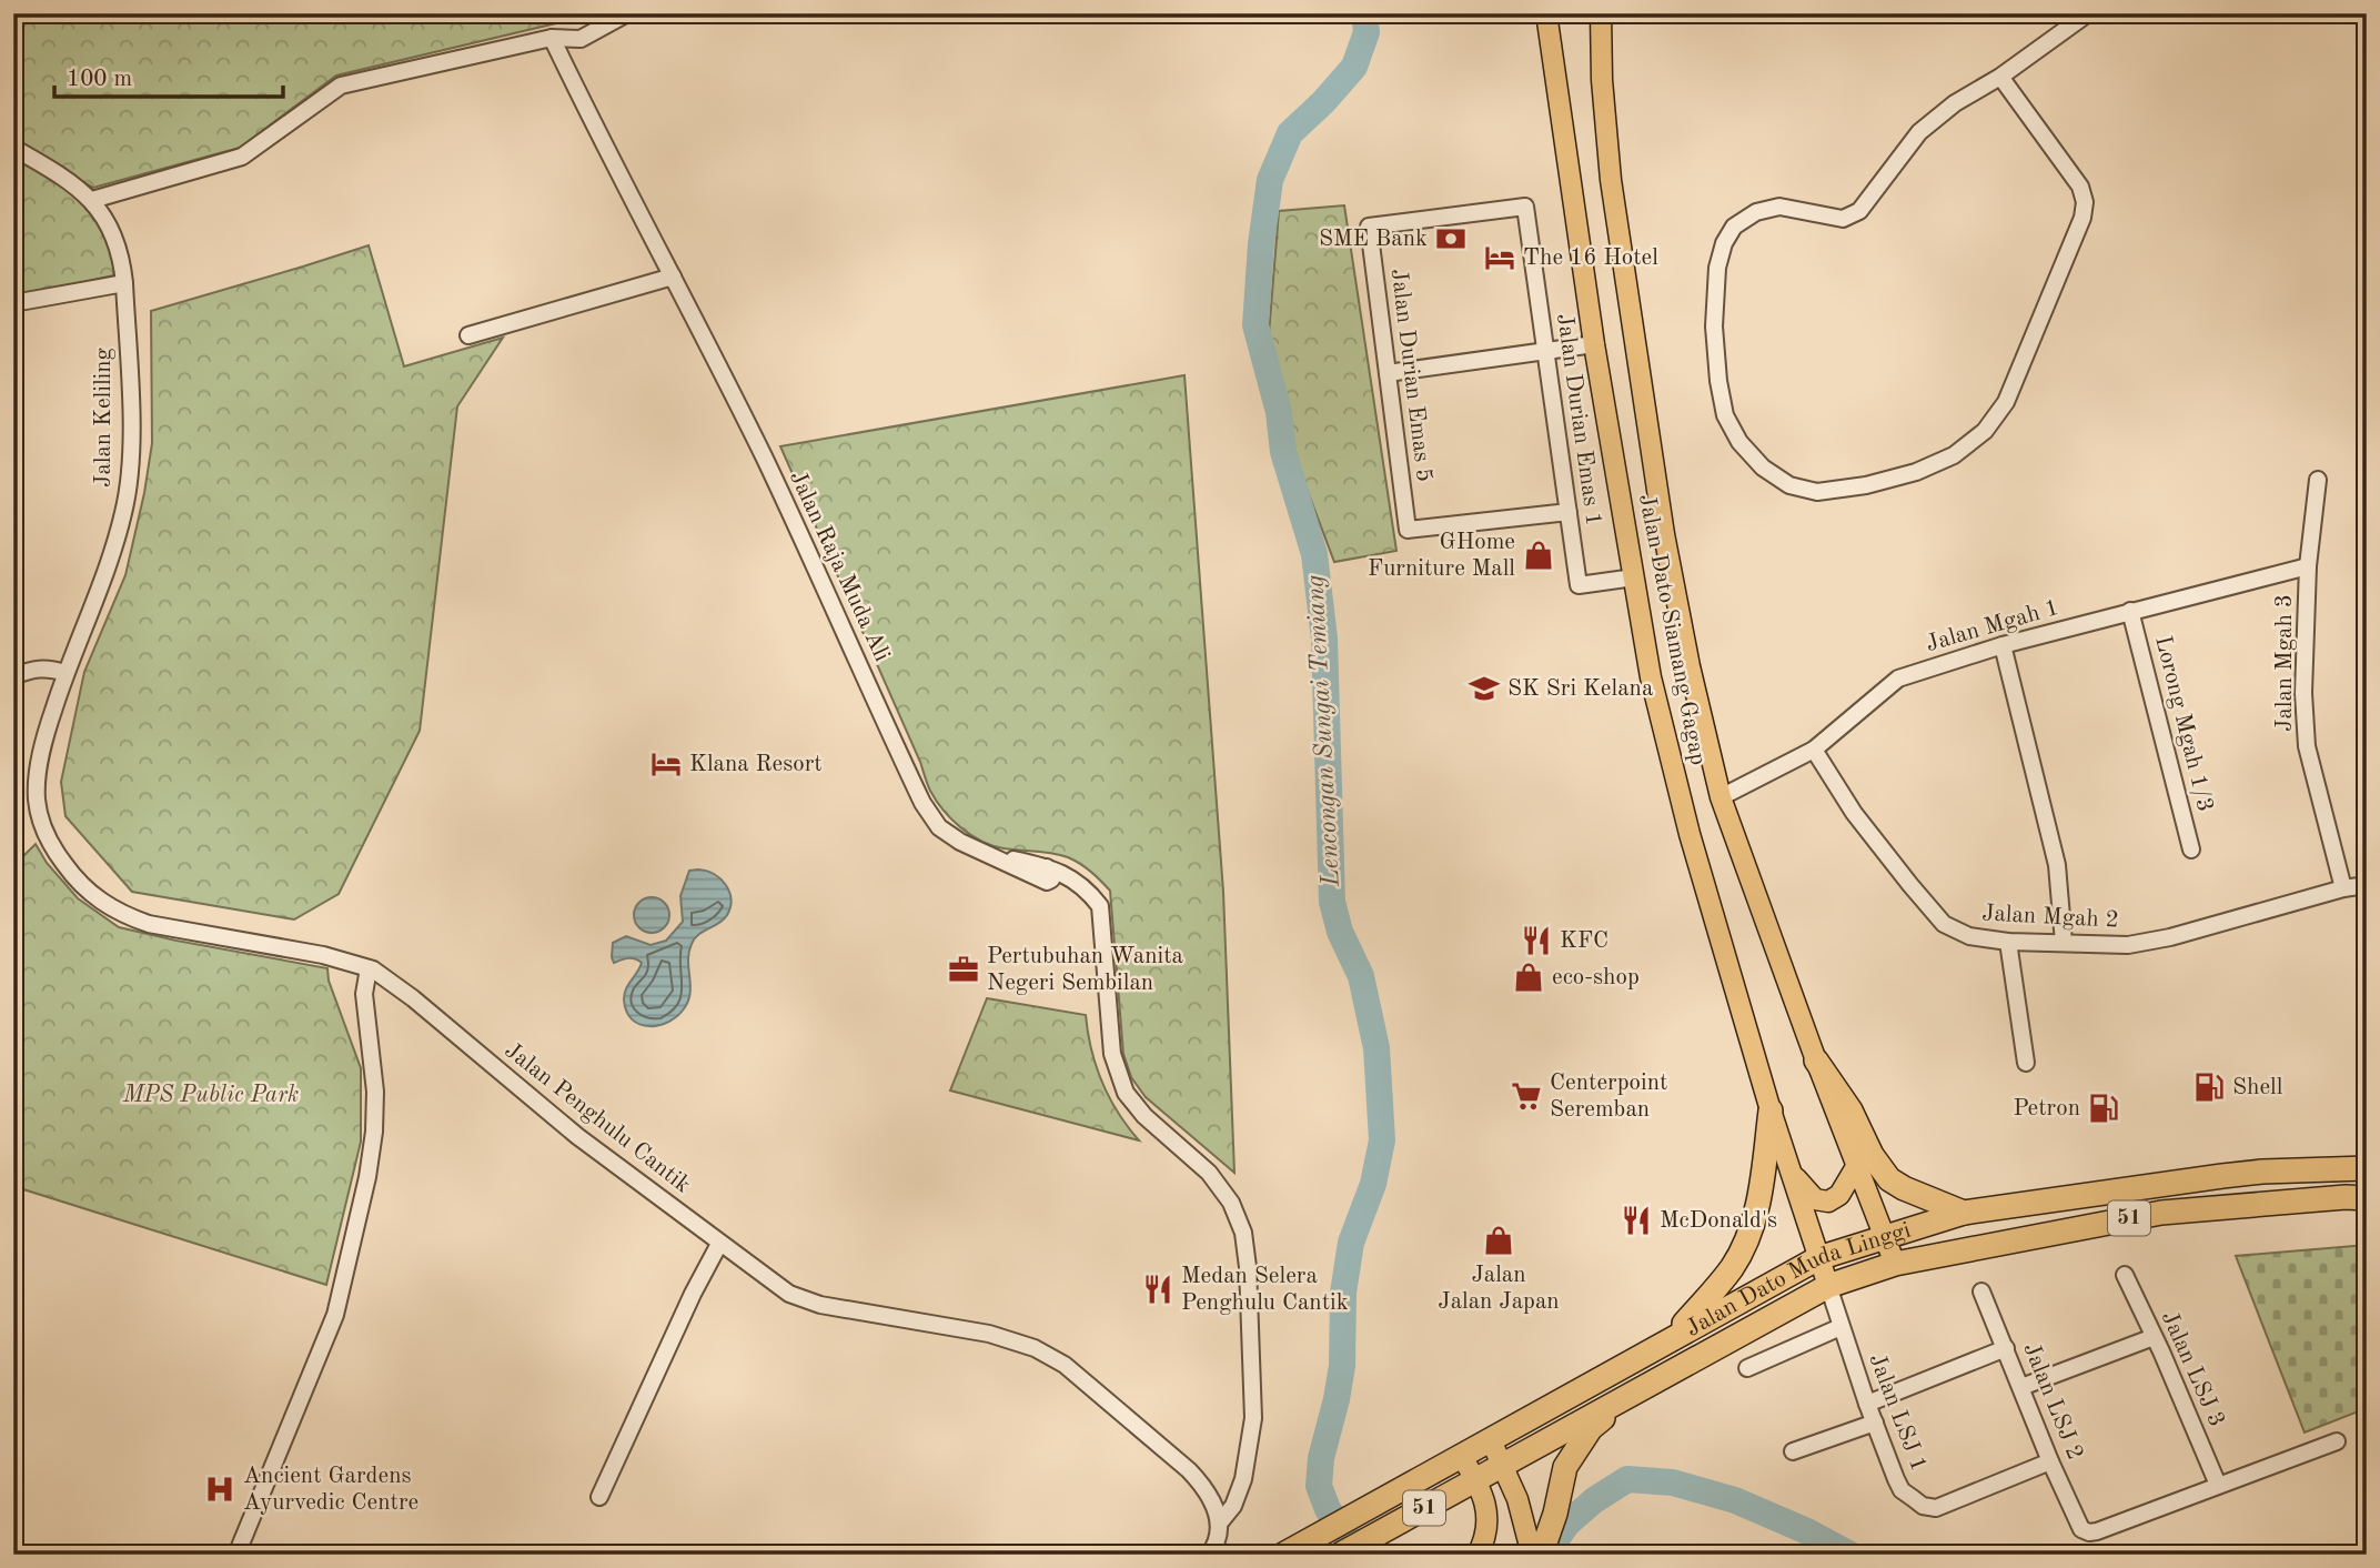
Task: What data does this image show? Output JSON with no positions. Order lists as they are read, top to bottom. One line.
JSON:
{"streets":{"highway":["51","Jalan Dato Muda Linggi"],"main road":["Jalan Dato Siamang Gagap"],"street":["Jalan Durian Emas 5","Jalan Keliling","Jalan Durian Emas 1","Jalan Raja Muda Ali","Jalan Mgah 1","Jalan Mgah 3","Lorong Mgah 1/3","Jalan Mgah 2","Jalan Penghulu Cantik","Jalan LSJ 3","Jalan LSJ 2","Jalan LSJ 1"]},"crossings":[["Jalan Durian Emas 5","Jalan Durian Emas 1"],["Jalan Keliling","Jalan Penghulu Cantik"],["Jalan Durian Emas 1","Jalan Dato Siamang Gagap"],["Jalan Raja Muda Ali","Jalan Penghulu Cantik"],["Jalan Mgah 1","Jalan Dato Siamang Gagap"],["Jalan Mgah 1","Jalan Mgah 3"],["Jalan Mgah 1","Lorong Mgah 1/3"],["Jalan Mgah 1","Jalan Mgah 2"],["Jalan Dato Siamang Gagap","Jalan Dato Muda Linggi"],["Jalan Dato Siamang Gagap","Jalan LSJ 1"],["Jalan Mgah 3","Jalan Mgah 2"],["Jalan Dato Muda Linggi","Jalan LSJ 1"],["Jalan LSJ 3","Jalan LSJ 2"],["Jalan LSJ 2","Jalan LSJ 1"]],"water":["Lencongan Sungai Temiang"],"parks":["MPS Public Park"],"places":{"bank":["SME Bank"],"hotel":["The 16 Hotel","Klana Resort"],"shop":["GHome Furniture Mall","eco-shop","Jalan Jalan Japan"],"school or university":["SK Sri Kelana"],"restaurant":["KFC","McDonald's","Medan Selera Penghulu Cantik"],"office":["Pertubuhan Wanita Negeri Sembilan"],"fuel station":["Shell","Petron"],"supermarket":["Centerpoint Seremban"],"hospital":["Ancient Gardens Ayurvedic Centre"]},"scale_bar":"100 m"}
